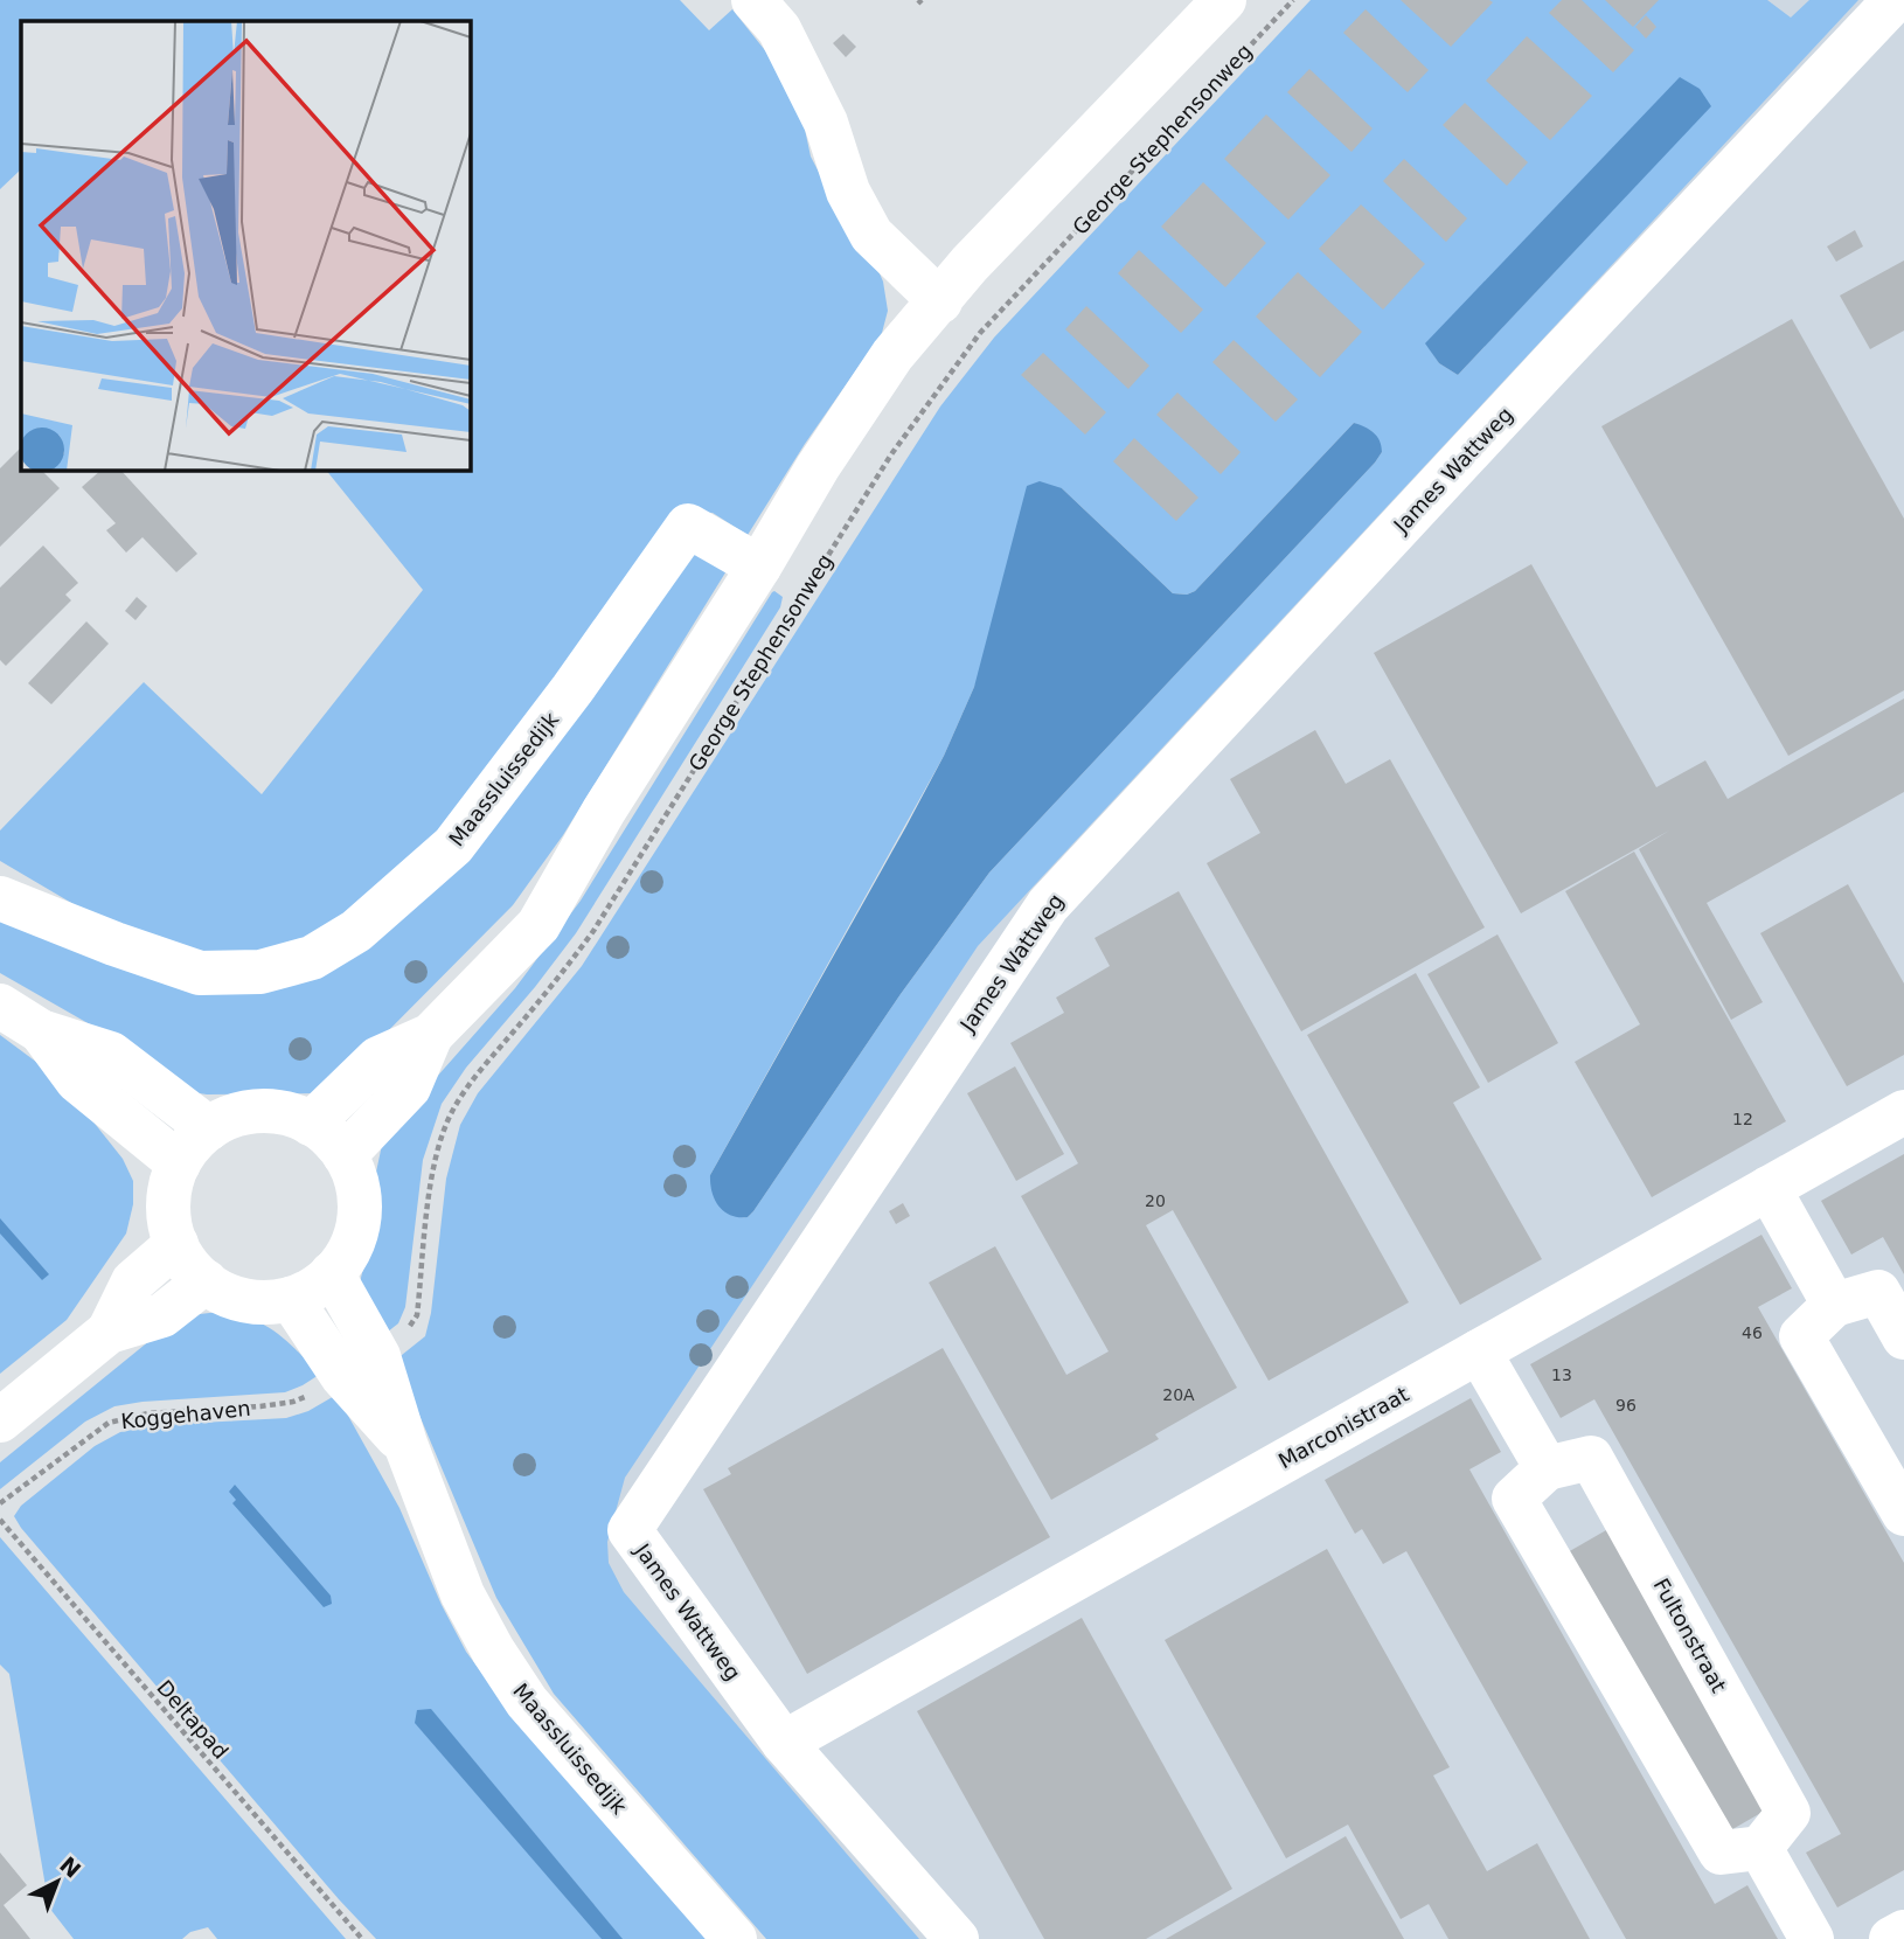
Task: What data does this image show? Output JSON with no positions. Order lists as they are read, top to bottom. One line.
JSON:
{"streets":{"street":["James Wattweg","Maassluissedijk","Marconistraat","Fultonstraat"],"path":["George Stephensonweg","Koggehaven","Deltapad"]},"crossings":[["George Stephensonweg","Maassluissedijk"],["George Stephensonweg","Koggehaven"],["James Wattweg","Marconistraat"],["Maassluissedijk","Koggehaven"]],"house_numbers":["12","20","46","13","20A","96"],"north":"top right"}
